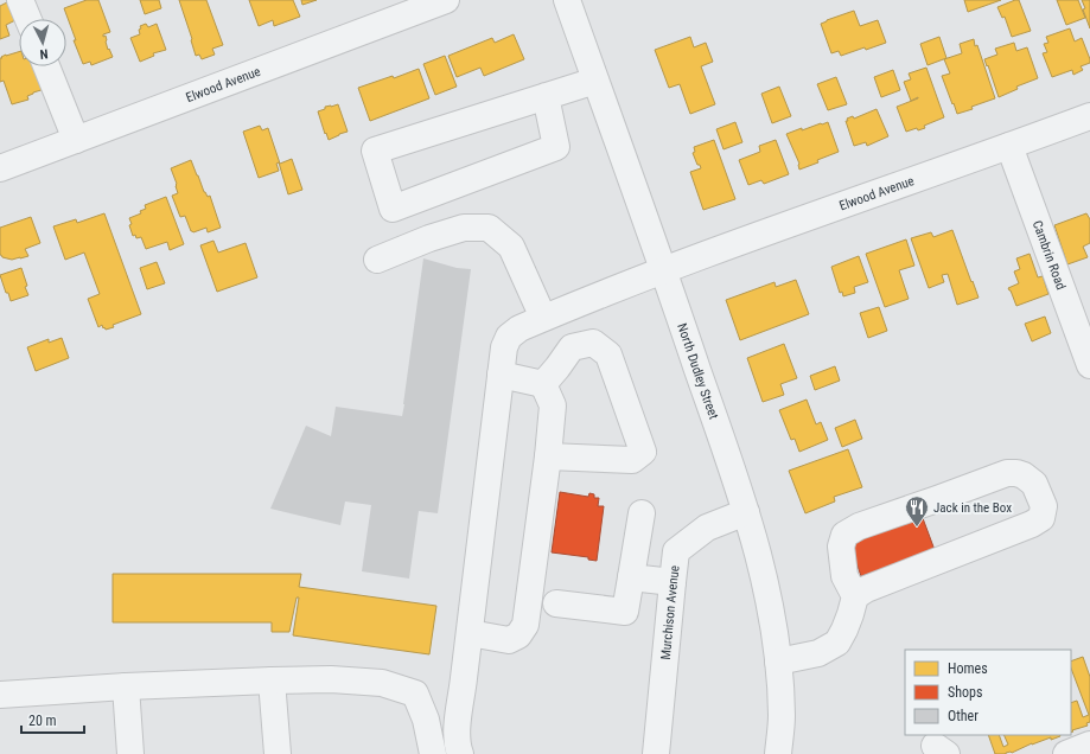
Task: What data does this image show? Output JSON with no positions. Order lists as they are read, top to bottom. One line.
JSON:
{"streets":{"street":["Elwood Avenue","Cambrin Road","North Dudley Street","Murchison Avenue"]},"crossings":[["Elwood Avenue","Cambrin Road"],["Elwood Avenue","North Dudley Street"],["North Dudley Street","Murchison Avenue"]],"places":{"restaurant":["Jack in the Box"]},"legend":["Homes","Shops","Other"],"scale_bar":"20 m","north":"bottom"}
